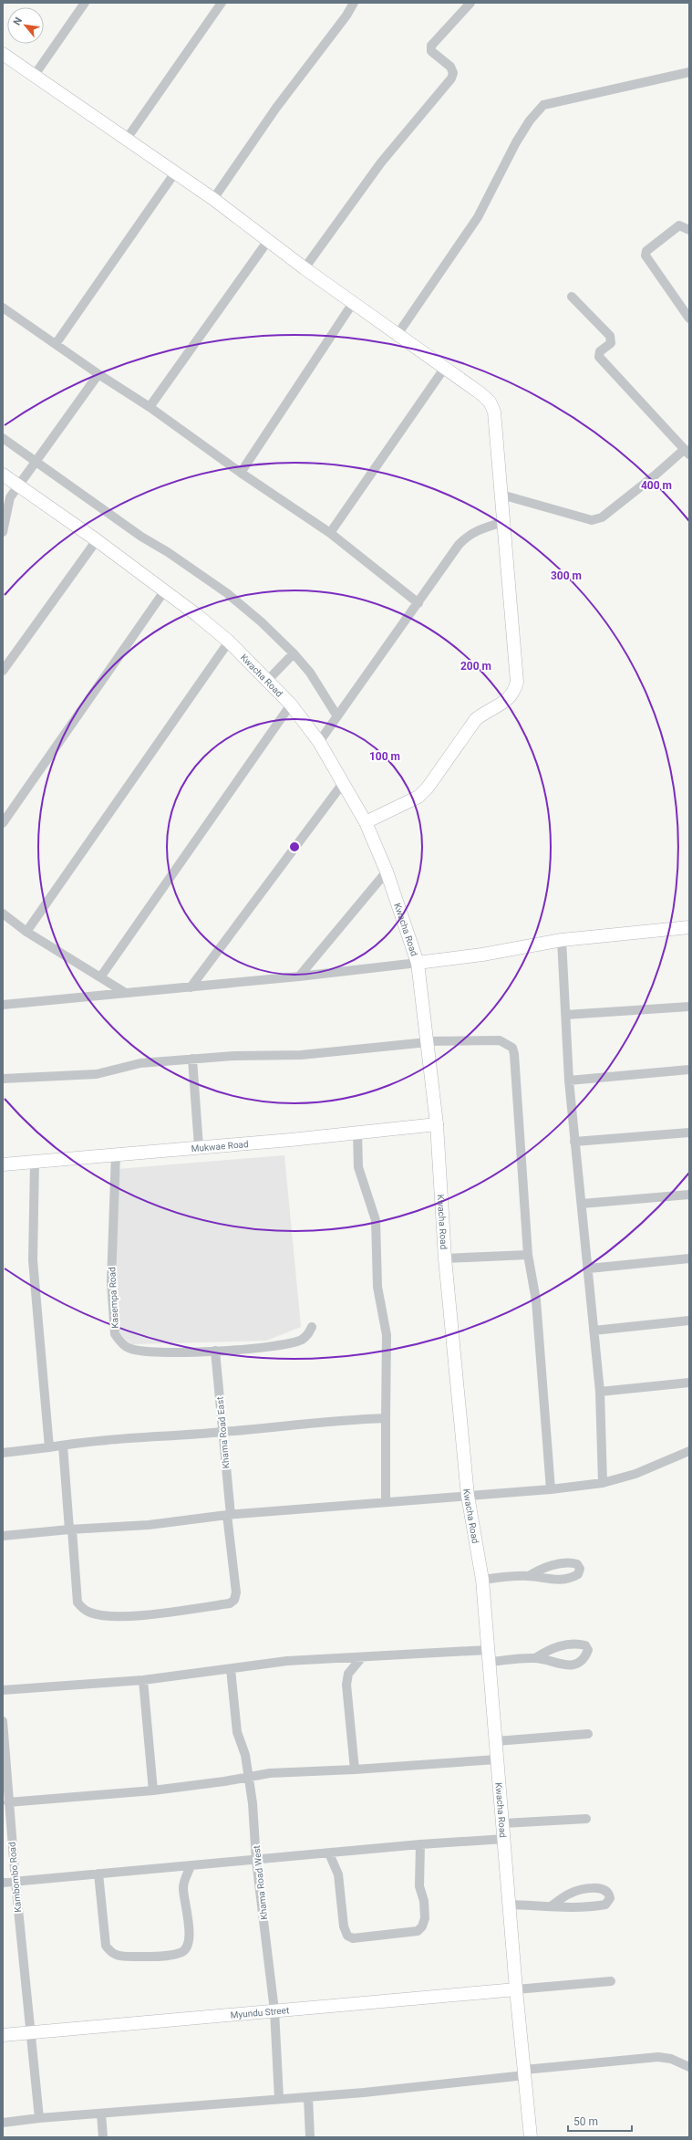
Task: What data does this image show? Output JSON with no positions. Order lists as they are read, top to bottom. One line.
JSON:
{"streets":{"main road":["Kwacha Road","Mukwae Road","Myundu Street"],"street":["Kasempa Road","Khama Road East","Kambombo Road","Khama Road West"]},"crossings":[["Kwacha Road","Mukwae Road"],["Kwacha Road","Myundu Street"],["Mukwae Road","Kasempa Road"],["Kasempa Road","Khama Road East"],["Kambombo Road","Myundu Street"],["Khama Road West","Myundu Street"]],"scale_bar":"50 m","north":"top left","rings":["400 m","300 m","200 m","100 m"]}
